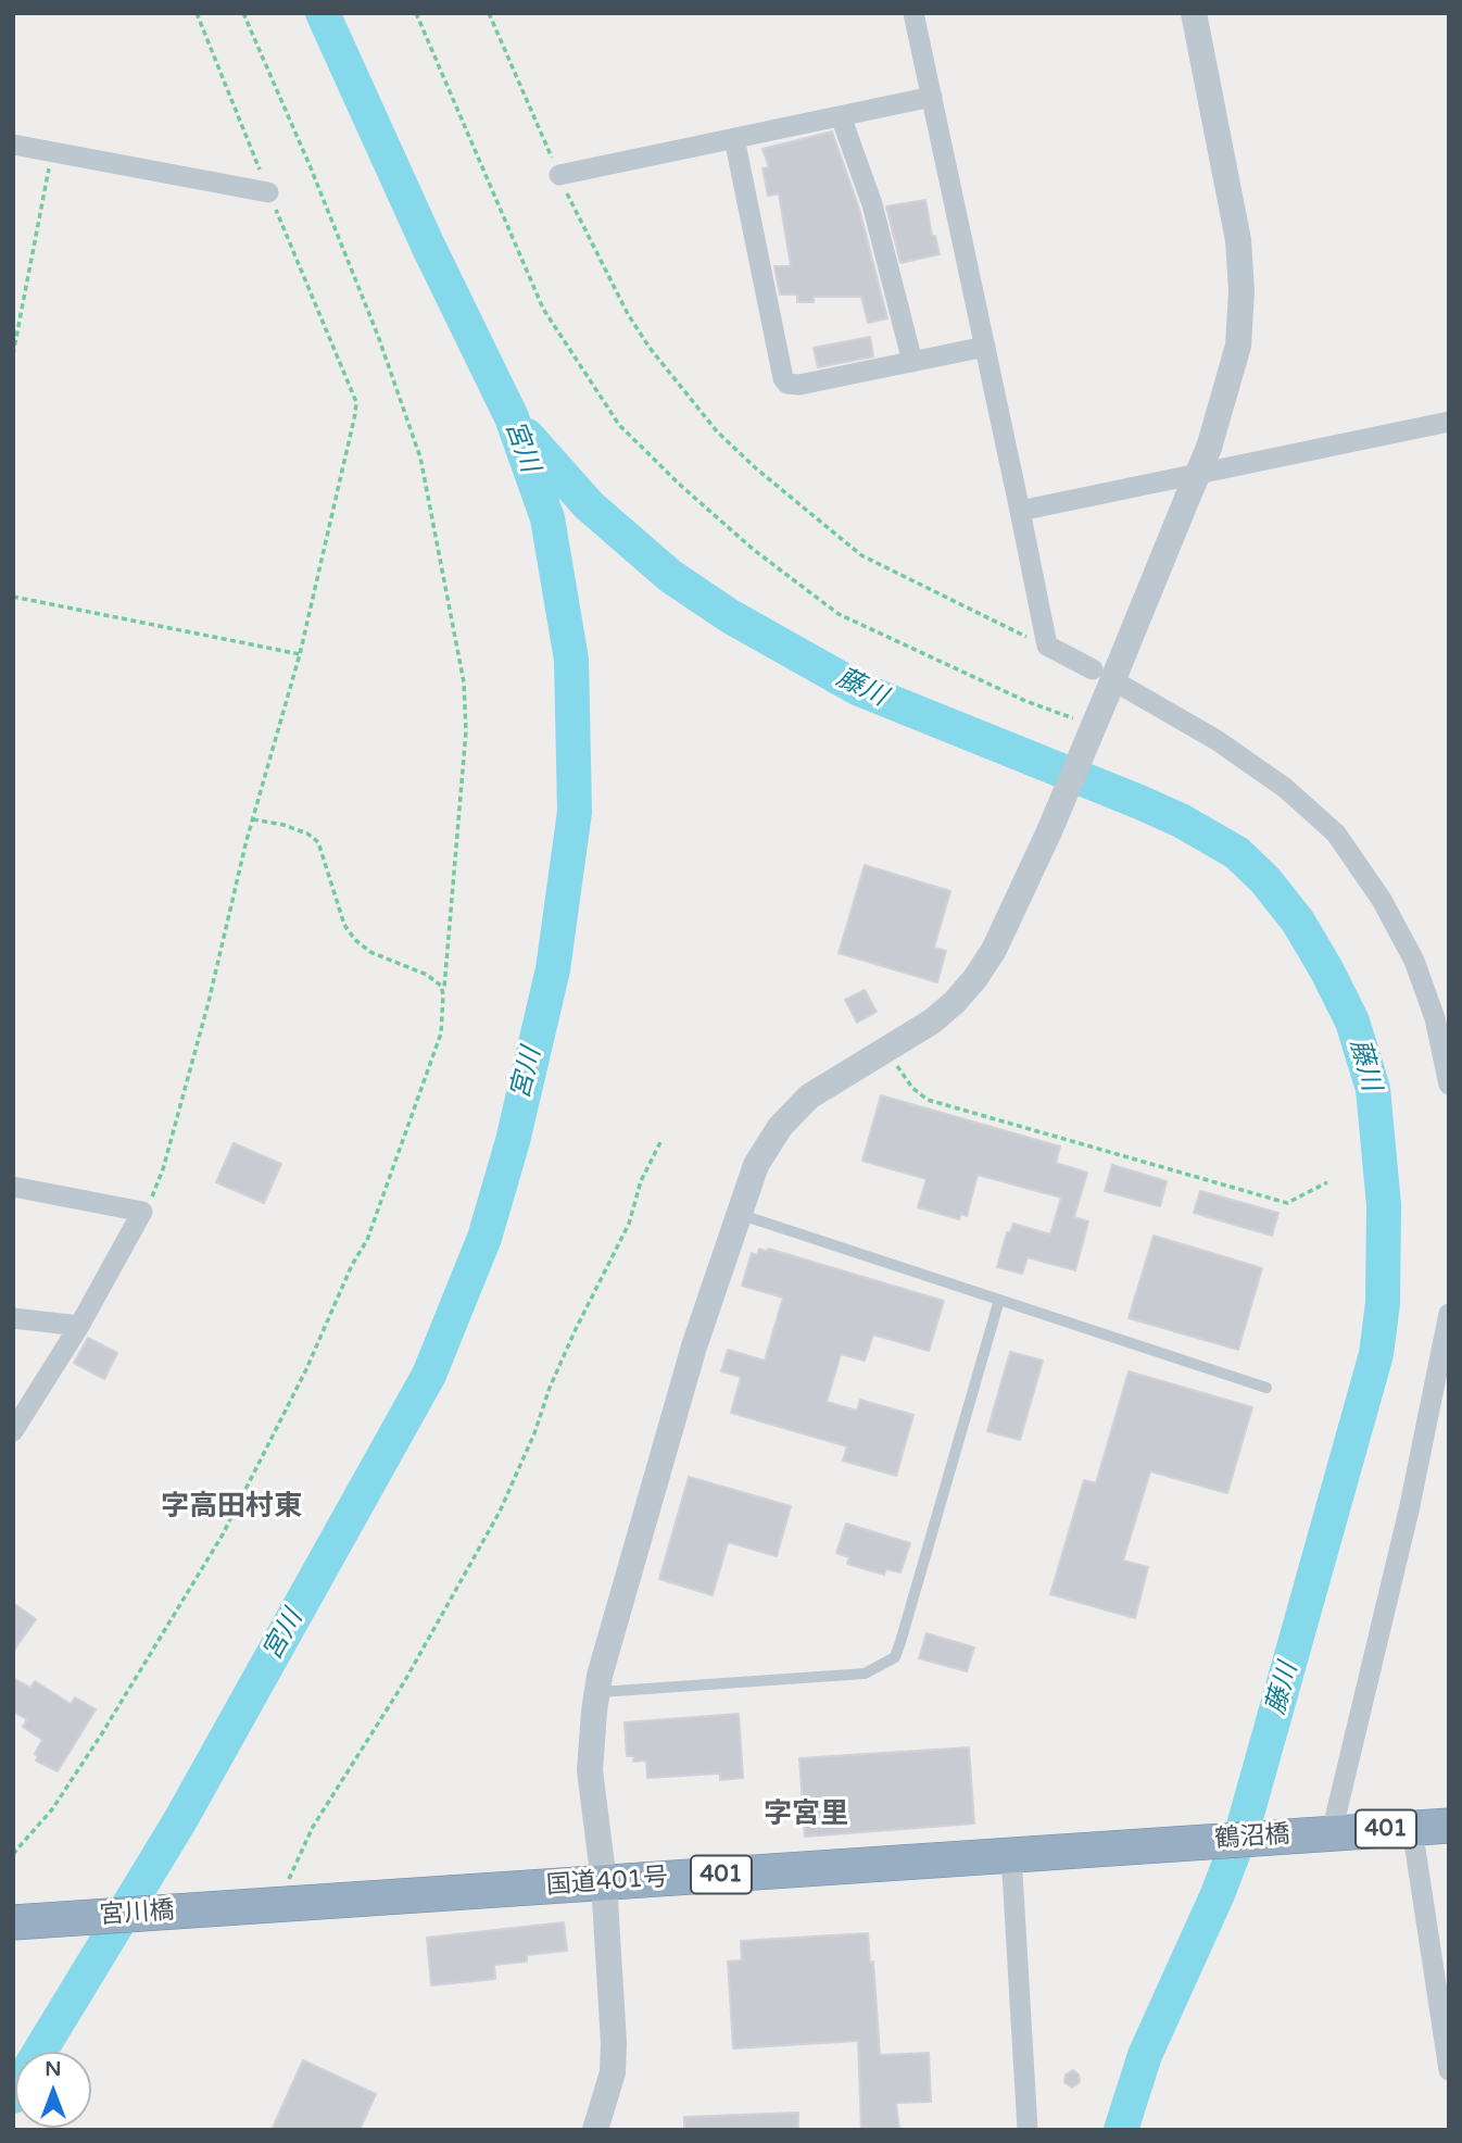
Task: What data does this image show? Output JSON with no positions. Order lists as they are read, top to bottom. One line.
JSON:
{"streets":{"highway":["401","鶴沼橋","国道401号","宮川橋"]},"crossings":[["401","鶴沼橋"],["鶴沼橋","国道401号"],["国道401号","宮川橋"]],"districts":["字高田村東","字宮里"],"water":["宮川","藤川"],"north":"top"}
